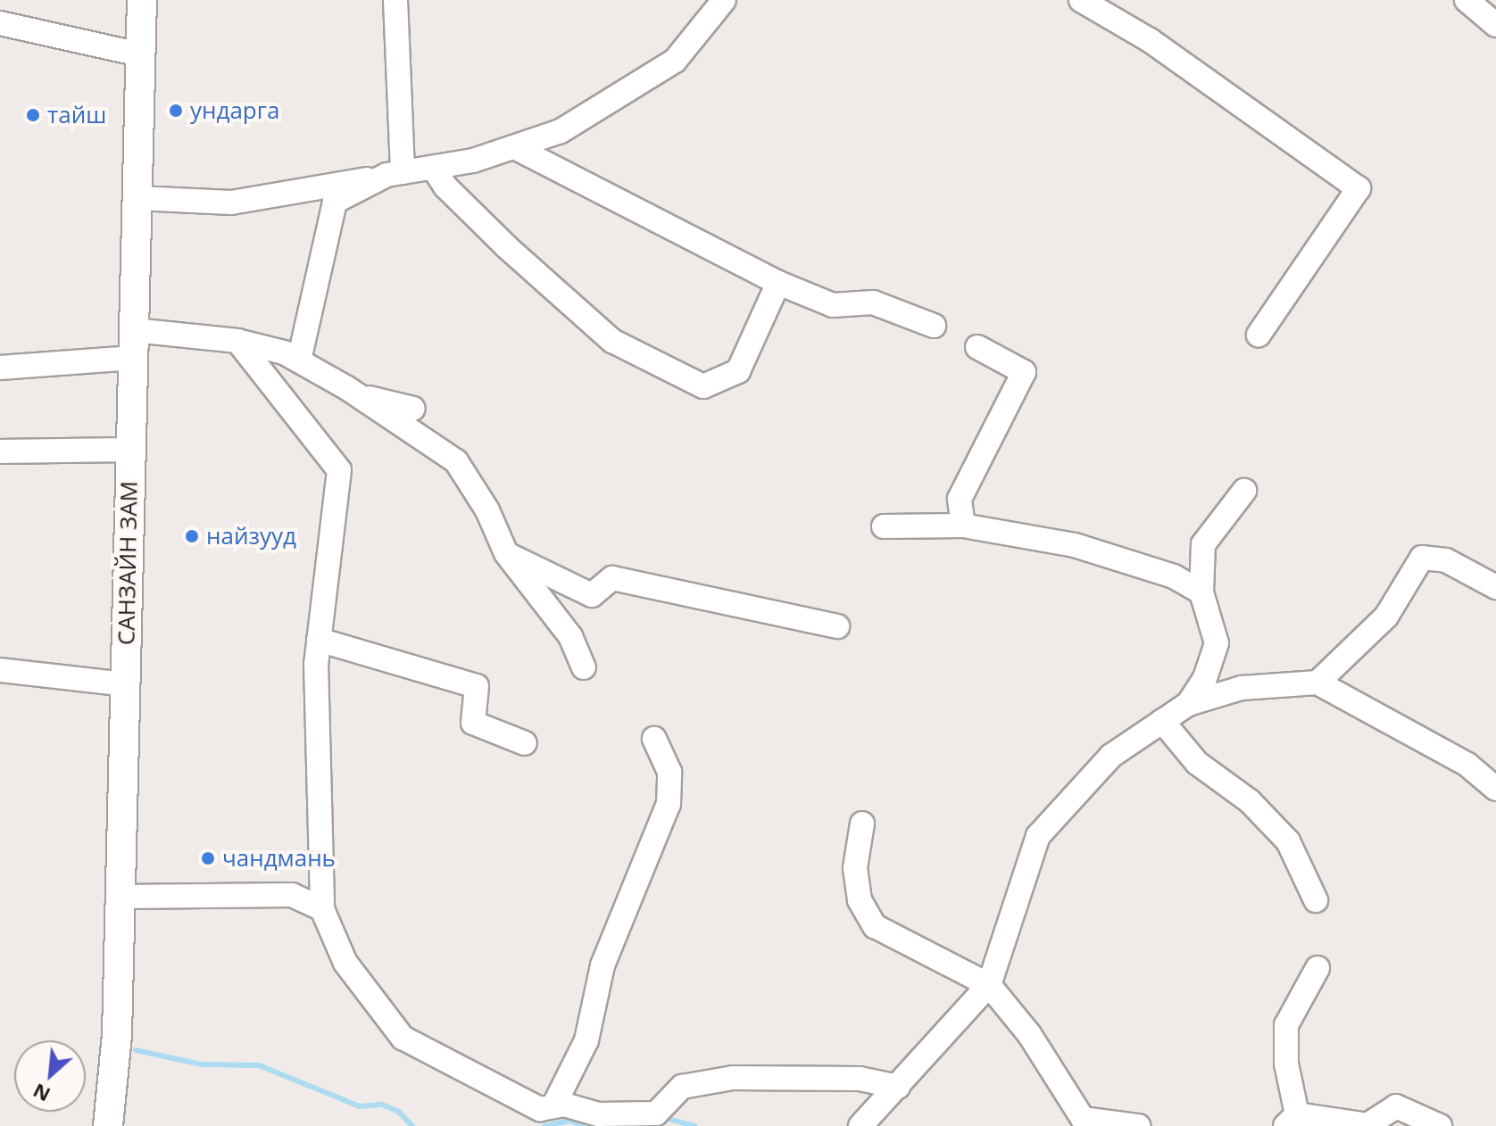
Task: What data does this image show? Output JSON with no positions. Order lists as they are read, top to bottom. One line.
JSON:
{"streets":{"main road":["САНЗАЙН ЗАМ"]},"places":["ундарга","тайш","найзууд","чандмань"],"north":"bottom left"}
